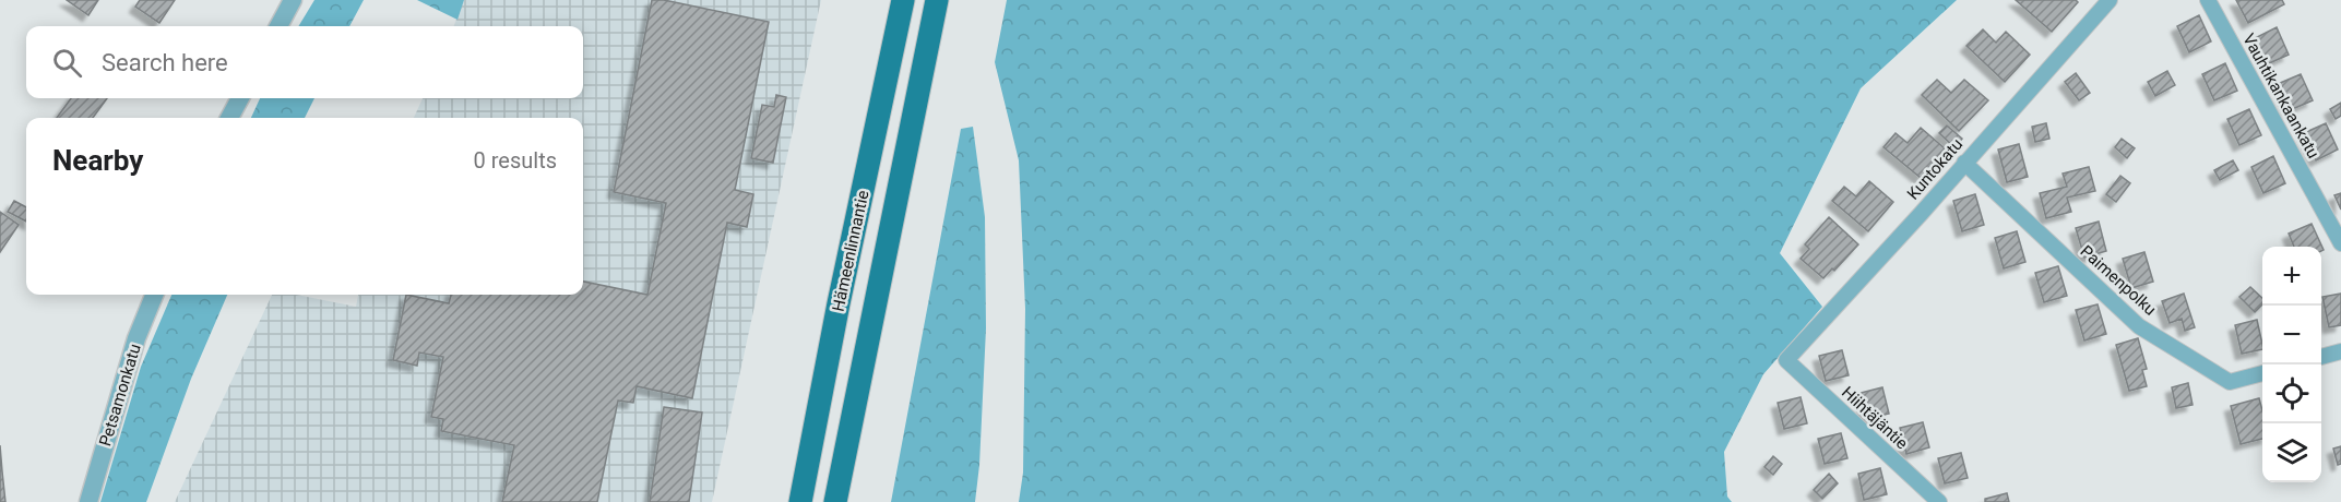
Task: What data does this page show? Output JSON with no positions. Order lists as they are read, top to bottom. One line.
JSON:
{"streets":{"main road":["Hämeenlinnantie"],"street":["Vauhtikankaankatu","Kuntokatu","Paimenpolku","Petsamonkatu","Hiihtäjäntie"]},"crossings":[["Kuntokatu","Paimenpolku"],["Kuntokatu","Hiihtäjäntie"]],"page":{"search":"Search here","heading":["Nearby","0 results"],"map_buttons":["+","−"]}}
